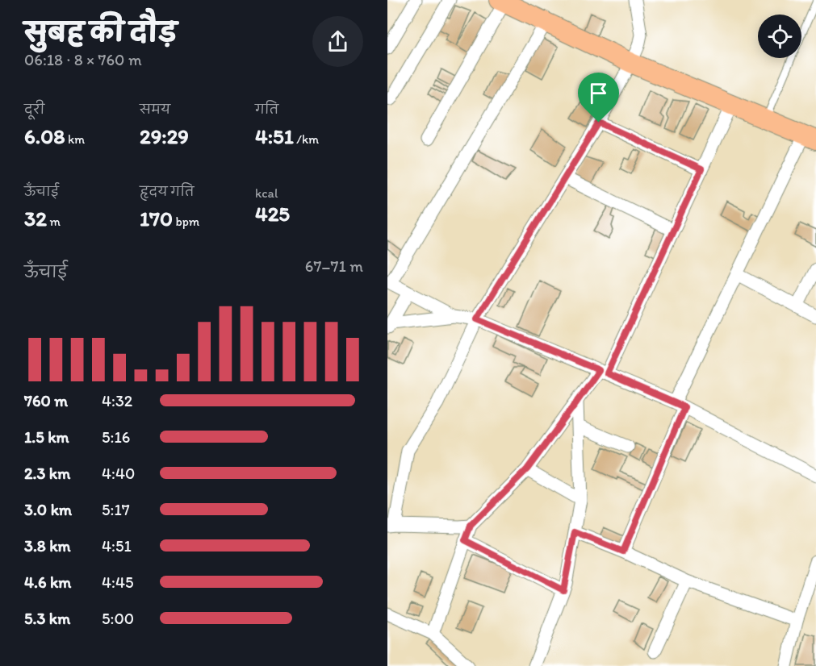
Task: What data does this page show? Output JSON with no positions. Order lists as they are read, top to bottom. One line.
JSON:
{"page":{"heading":["सुबह की दौड़","06:18 · 8 × 760 m"],"stats":[["दूरी","6.08 km"],["समय","29:29"],["गति","4:51 /km"],["ऊँचाई","32 m"],["हृदय गति","170 bpm"],["kcal","425"]],"chart":["ऊँचाई","67–71 m"],"list":[{"name":"760 m","note":"4:32"},{"name":"1.5 km","note":"5:16"},{"name":"2.3 km","note":"4:40"},{"name":"3.0 km","note":"5:17"},{"name":"3.8 km","note":"4:51"},{"name":"4.6 km","note":"4:45"},{"name":"5.3 km","note":"5:00"}]}}
